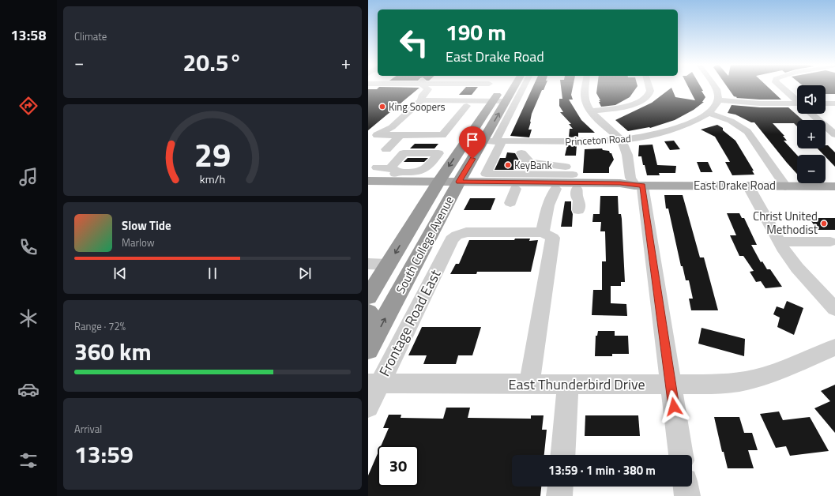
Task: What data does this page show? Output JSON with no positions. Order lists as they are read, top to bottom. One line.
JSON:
{"streets":{"highway":["South College Avenue"],"main road":["East Drake Road"],"street":["Princeton Road","Frontage Road East","East Thunderbird Drive"]},"crossings":[["Princeton Road","South College Avenue"],["East Drake Road","South College Avenue"],["Frontage Road East","East Thunderbird Drive"]],"places":["King Soopers","KeyBank","Christ United Methodist"],"page":{"tabs":"13:58","tile":["Climate",["Range · 72%","360 km"],["Arrival","13:59"]],"turn":["190 m","East Drake Road"],"heat":["−","20.5°","+"],"map_buttons":["+","−"],"song":["Slow Tide","Marlow"],"limit":"30","trip":"13:59 · 1 min · 380 m","gauge":["29","km/h"]}}
